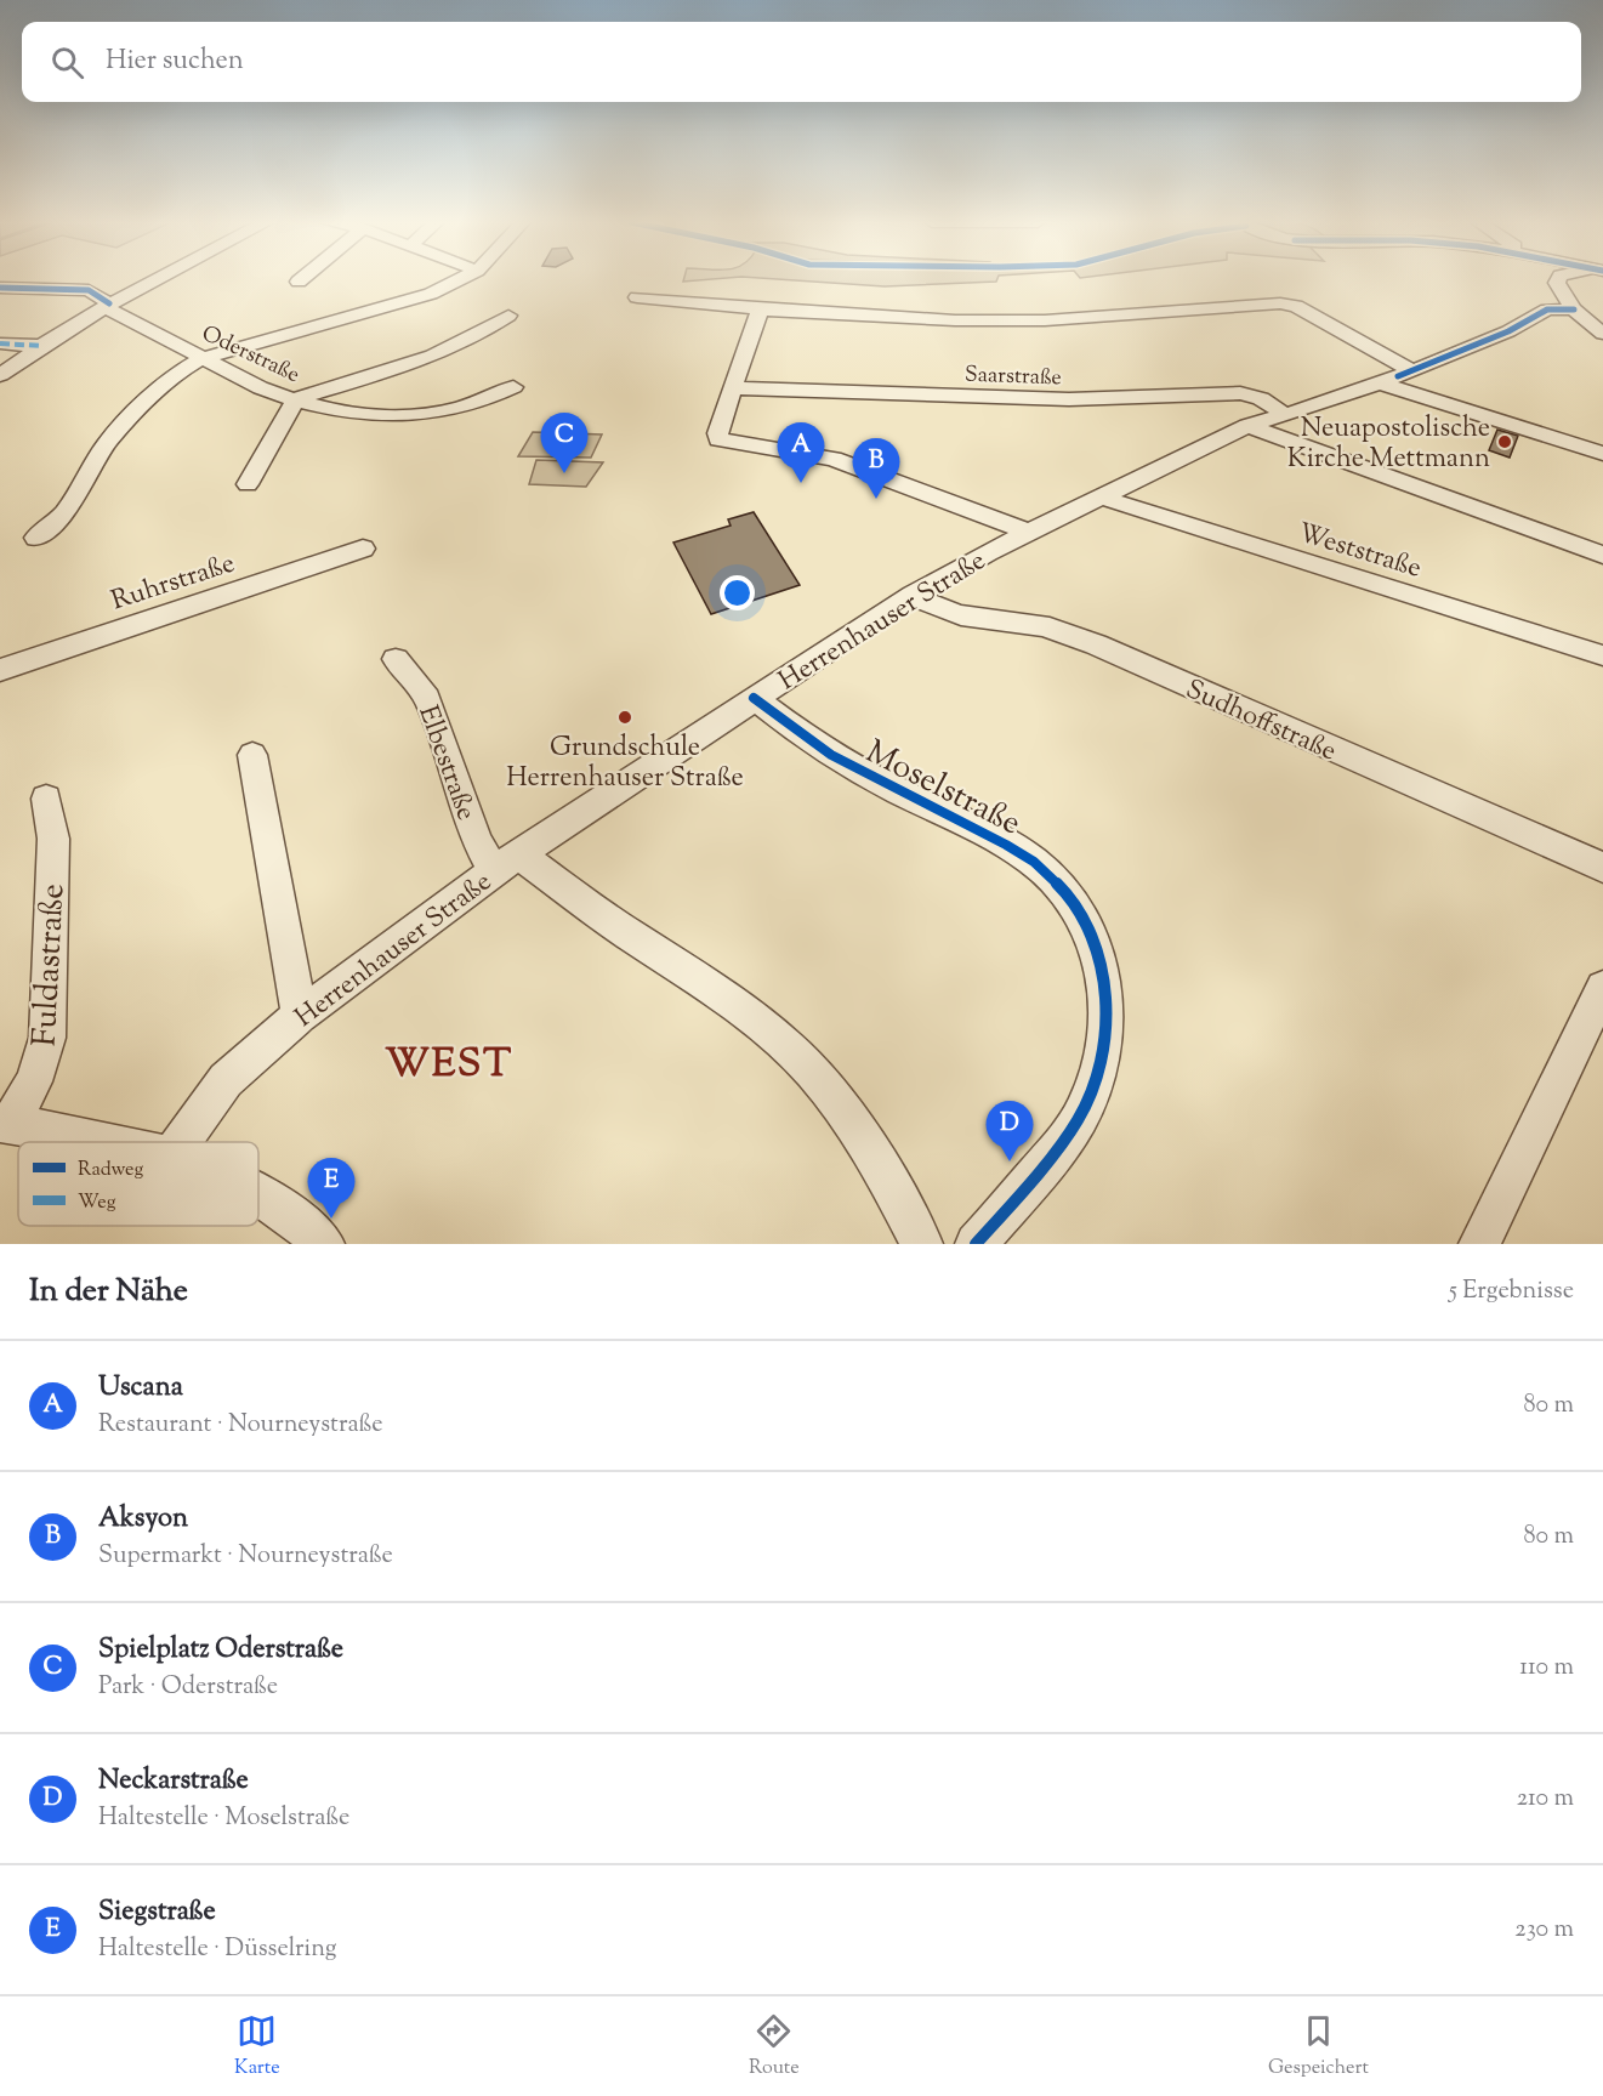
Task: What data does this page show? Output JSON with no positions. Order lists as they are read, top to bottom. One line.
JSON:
{"streets":{"street":["Oderstraße","Saarstraße","Weststraße","Ruhrstraße","Herrenhauser Straße","Sudhoffstraße","Elbestraße","Moselstraße","Fuldastraße"]},"crossings":[["Saarstraße","Herrenhauser Straße"],["Weststraße","Herrenhauser Straße"],["Herrenhauser Straße","Sudhoffstraße"],["Herrenhauser Straße","Elbestraße"],["Herrenhauser Straße","Moselstraße"]],"districts":["WEST"],"places":["Neuapostolische Kirche Mettmann","Grundschule Herrenhauser Straße"],"legend":["Radweg","Weg"],"page":{"search":"Hier suchen","pins":["C","A","B","D","E"],"heading":["In der Nähe","5 Ergebnisse"],"list":[{"mark":"A","name":"Uscana","note":"Restaurant · Nourneystraße","value":"80 m"},{"mark":"B","name":"Aksyon","note":"Supermarkt · Nourneystraße","value":"80 m"},{"mark":"C","name":"Spielplatz Oderstraße","note":"Park · Oderstraße","value":"110 m"},{"mark":"D","name":"Neckarstraße","note":"Haltestelle · Moselstraße","value":"210 m"},{"mark":"E","name":"Siegstraße","note":"Haltestelle · Düsselring","value":"230 m"}],"nav":["Karte","Route","Gespeichert"]}}
